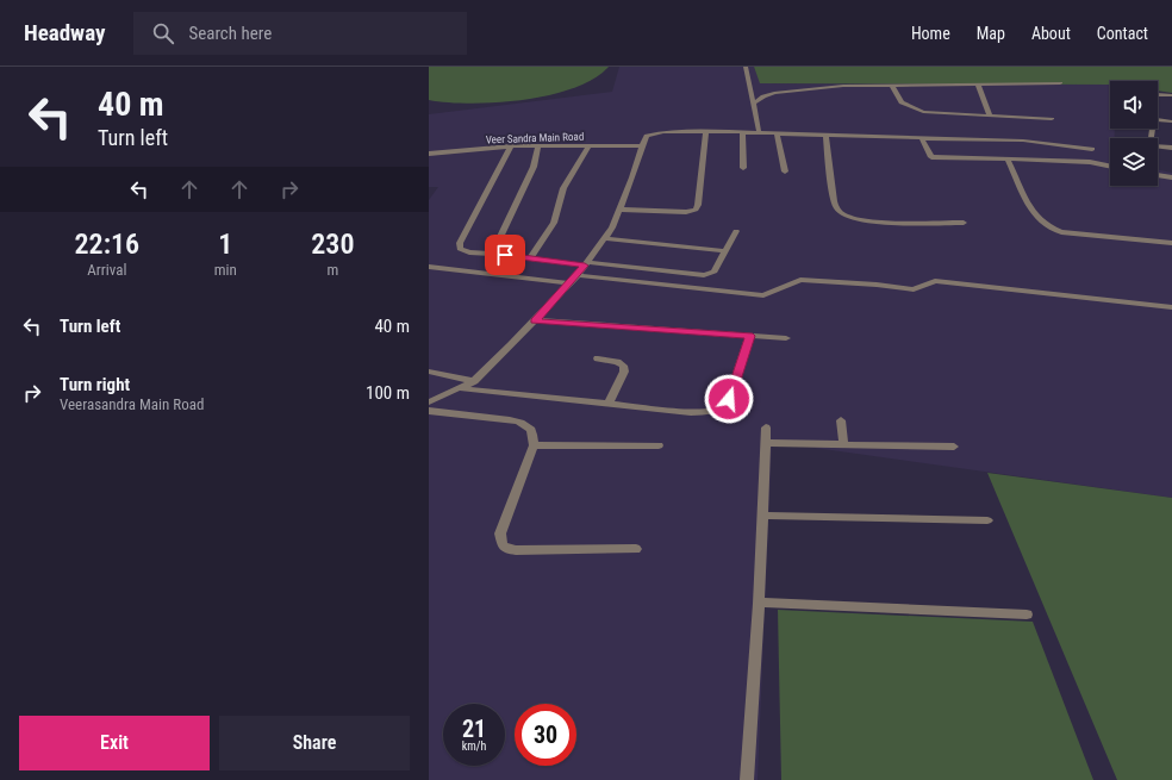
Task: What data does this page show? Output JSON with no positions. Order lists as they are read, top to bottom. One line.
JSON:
{"streets":{"street":["Veer Sandra Main Road"]},"page":{"header":"Headway","search":"Search here","nav":["Home","Map","About","Contact"],"turn":["40 m","Turn left"],"eta":["22:16","Arrival","1","min","230","m"],"list":[{"name":"Turn left","value":"40 m"},{"name":"Turn right","note":"Veerasandra Main Road","value":"100 m"}],"speed":"21 km/h","limit":"30","buttons":["Exit","Share"]}}
